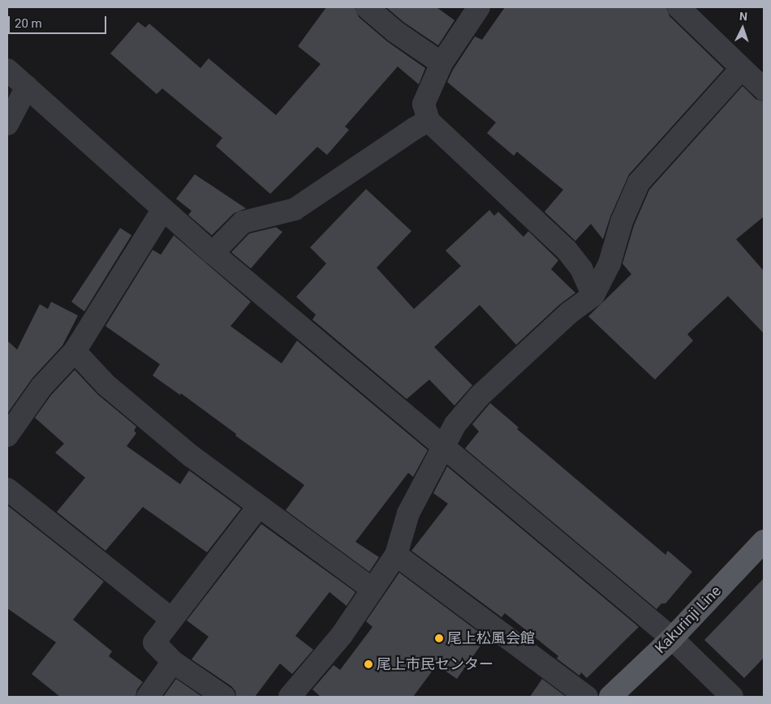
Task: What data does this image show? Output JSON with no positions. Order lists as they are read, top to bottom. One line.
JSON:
{"streets":{"main road":["Kakurinji Line"]},"places":["尾上松風会館","尾上市民センター"],"scale_bar":"20 m","north":"top"}
